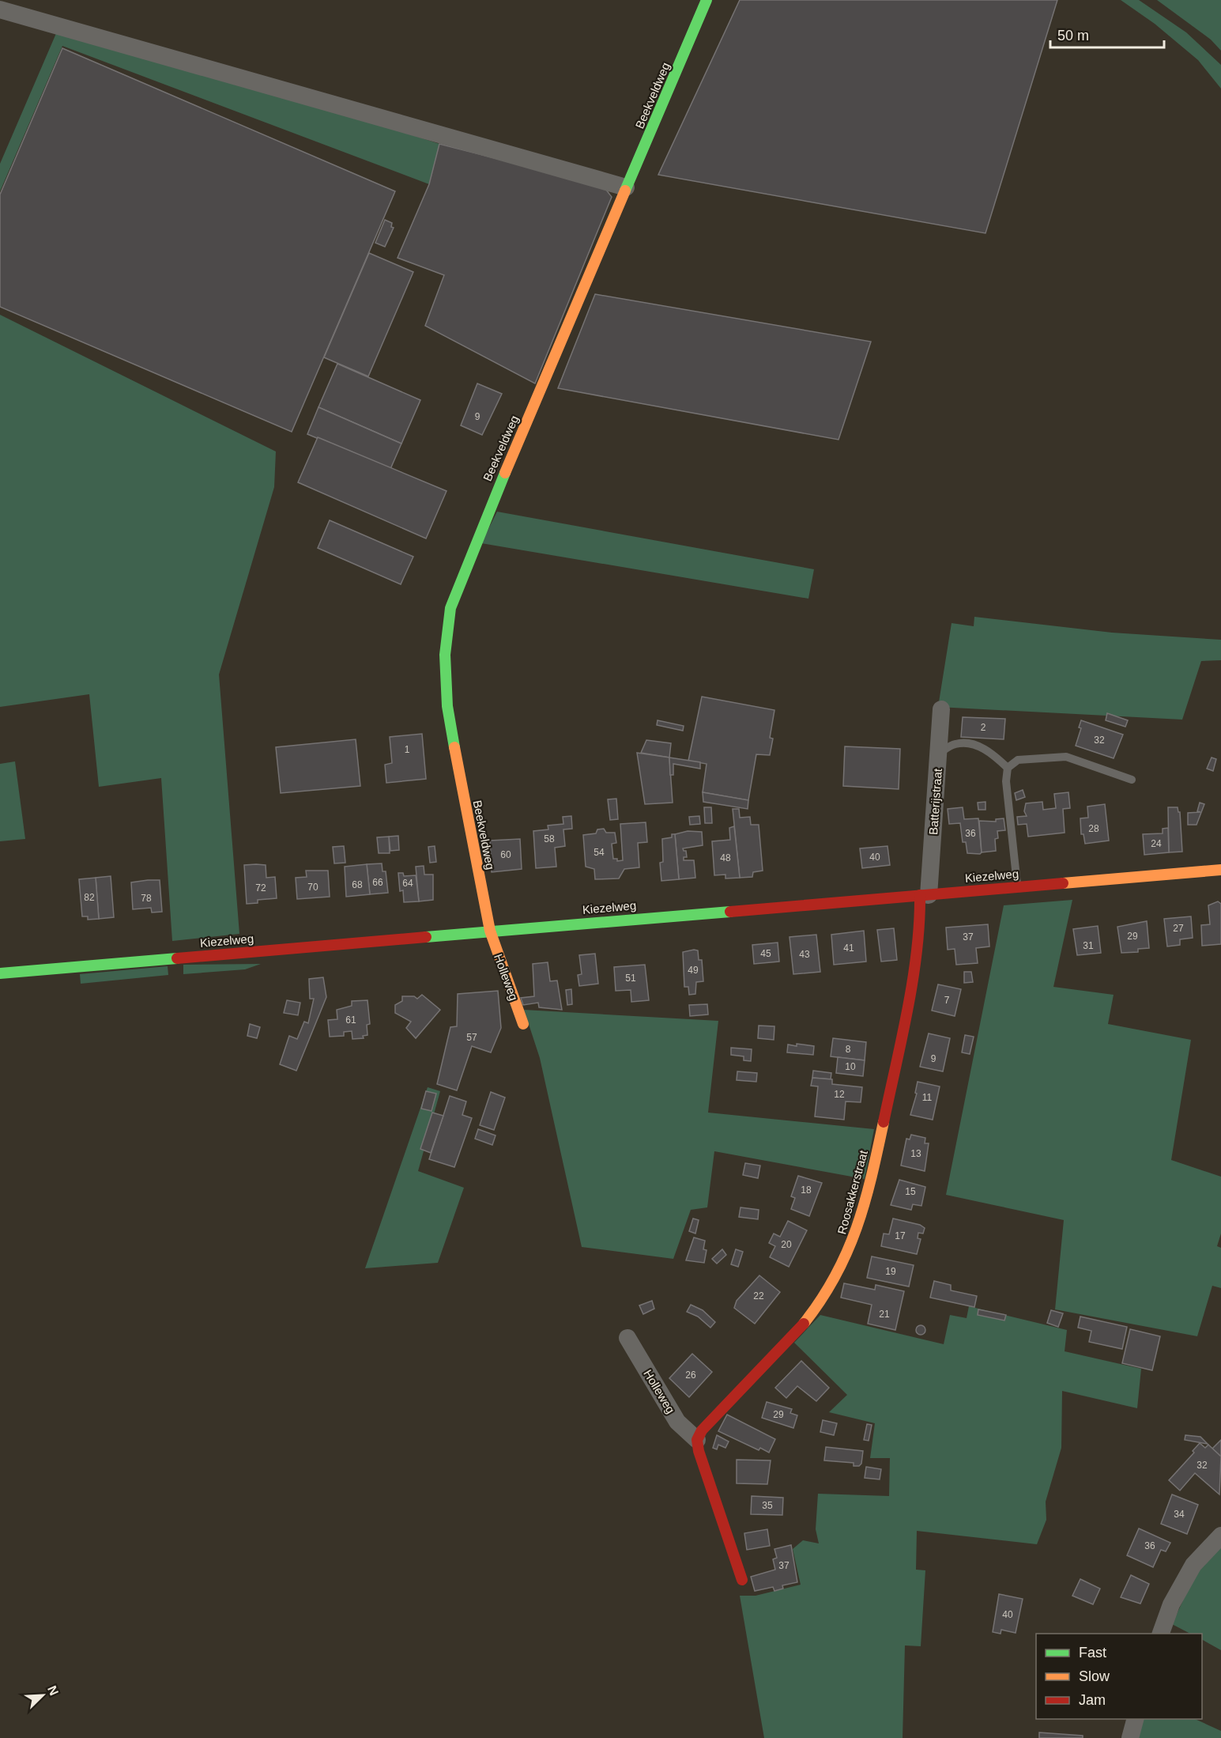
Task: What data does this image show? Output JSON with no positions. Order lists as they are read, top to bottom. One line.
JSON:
{"streets":{"street":["Beekveldweg","Batterijstraat","Kiezelweg","Holleweg","Roosakkerstraat"]},"crossings":[["Beekveldweg","Kiezelweg"],["Beekveldweg","Holleweg"],["Batterijstraat","Kiezelweg"],["Batterijstraat","Roosakkerstraat"],["Kiezelweg","Holleweg"],["Kiezelweg","Roosakkerstraat"],["Holleweg","Roosakkerstraat"]],"house_numbers":["9","2","32","1","28","36","58","24","54","60","40","48","66","64","68","70","72","82","78","27","29","37","31","41","45","43","49","51","7","61","57","8","9","10","12","11","13","18","15","17","20","19","22","21","26","29","32","35","34","36","37","40"],"legend":["Fast","Slow","Jam"],"scale_bar":"50 m","north":"top right"}
